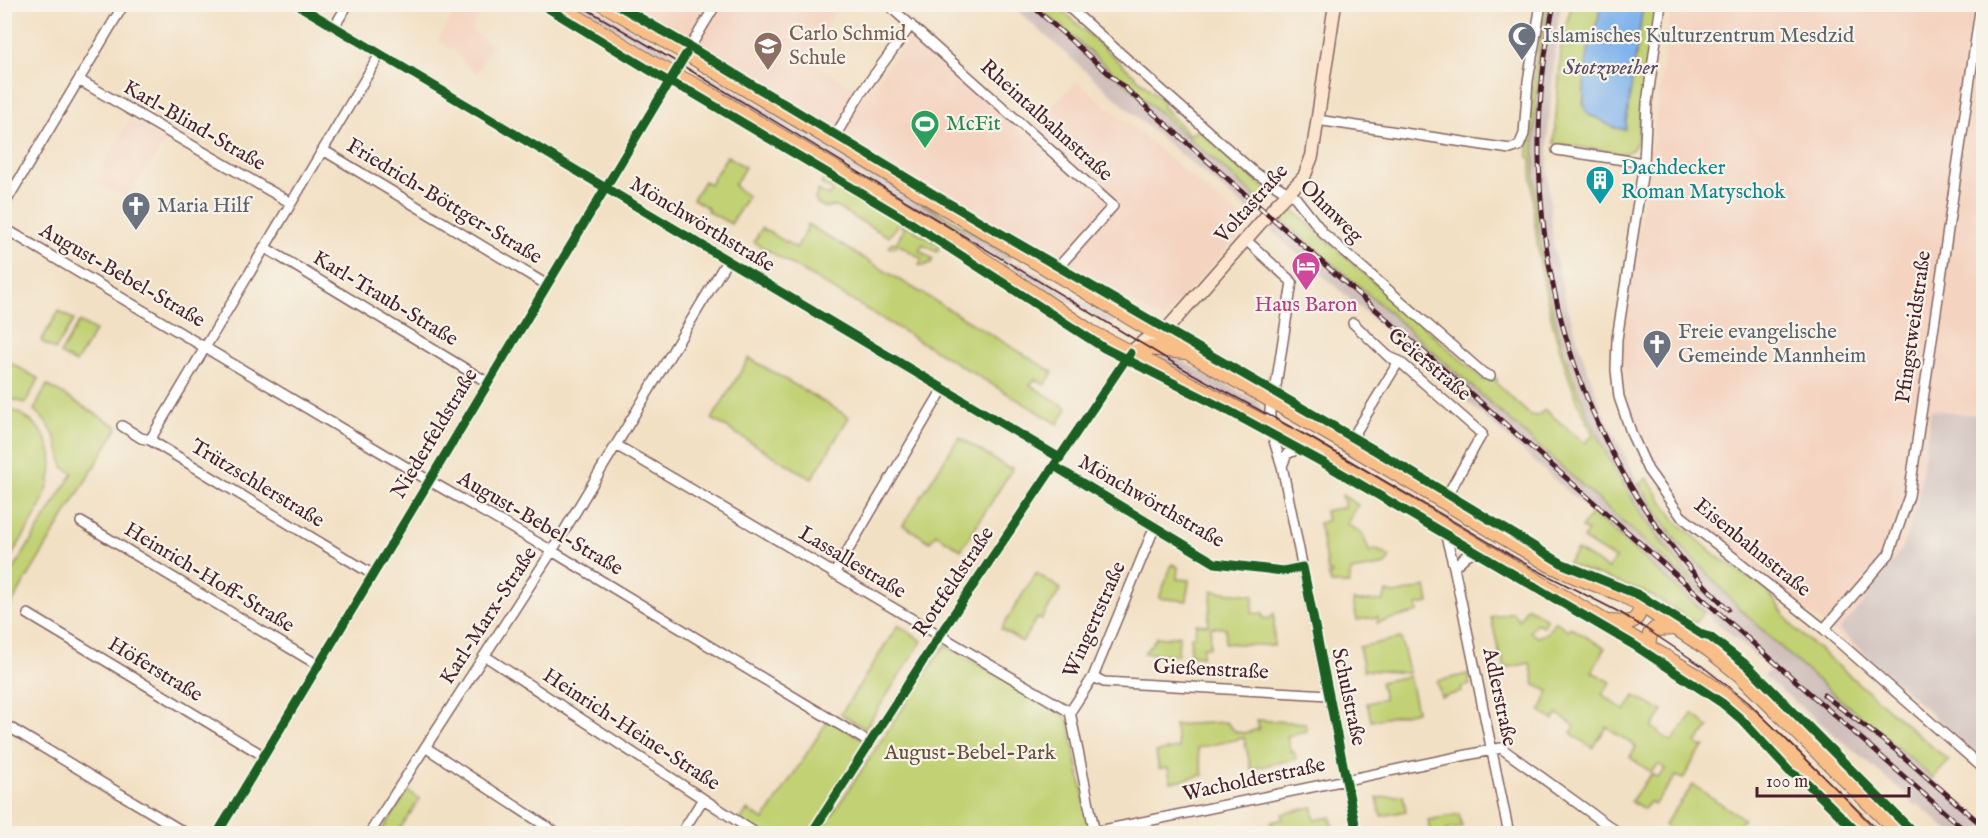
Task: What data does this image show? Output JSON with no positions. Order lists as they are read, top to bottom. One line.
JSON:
{"streets":{"main road":["Voltastraße"],"street":["Rheintalbahnstraße","Karl-Blind-Straße","Friedrich-Böttger-Straße","Ohmweg","Mönchwörthstraße","August-Bebel-Straße","Karl-Traub-Straße","Pfingstweidstraße","Geierstraße","Niederfeldstraße","Trützschlerstraße","Eisenbahnstraße","Lassallestraße","Heinrich-Hoff-Straße","Rottfeldstraße","Karl-Marx-Straße","Wingertstraße","Höferstraße","Gießenstraße","Schulstraße","Adlerstraße","Heinrich-Heine-Straße","Wacholderstraße"]},"crossings":[["Friedrich-Böttger-Straße","Niederfeldstraße"],["Voltastraße","Ohmweg"],["Voltastraße","Schulstraße"],["Mönchwörthstraße","Niederfeldstraße"],["Mönchwörthstraße","Rottfeldstraße"],["Mönchwörthstraße","Karl-Marx-Straße"],["Mönchwörthstraße","Wingertstraße"],["Mönchwörthstraße","Schulstraße"],["August-Bebel-Straße","Niederfeldstraße"],["August-Bebel-Straße","Rottfeldstraße"],["August-Bebel-Straße","Karl-Marx-Straße"],["Karl-Traub-Straße","Niederfeldstraße"],["Pfingstweidstraße","Eisenbahnstraße"],["Niederfeldstraße","Trützschlerstraße"],["Niederfeldstraße","Heinrich-Hoff-Straße"],["Niederfeldstraße","Höferstraße"],["Lassallestraße","Rottfeldstraße"],["Lassallestraße","Karl-Marx-Straße"],["Lassallestraße","Wingertstraße"],["Karl-Marx-Straße","Heinrich-Heine-Straße"],["Wingertstraße","Gießenstraße"],["Gießenstraße","Schulstraße"],["Schulstraße","Wacholderstraße"],["Adlerstraße","Wacholderstraße"]],"water":["Stotzweiher"],"parks":["August-Bebel-Park"],"places":{"mosque":["Islamisches Kulturzentrum Mesdzid"],"school or university":["Carlo Schmid Schule"],"sports":["McFit"],"building":["Dachdecker Roman Matyschok"],"church":["Maria Hilf","Freie evangelische Gemeinde Mannheim"],"hotel":["Haus Baron"]},"scale_bar":"100 m"}
